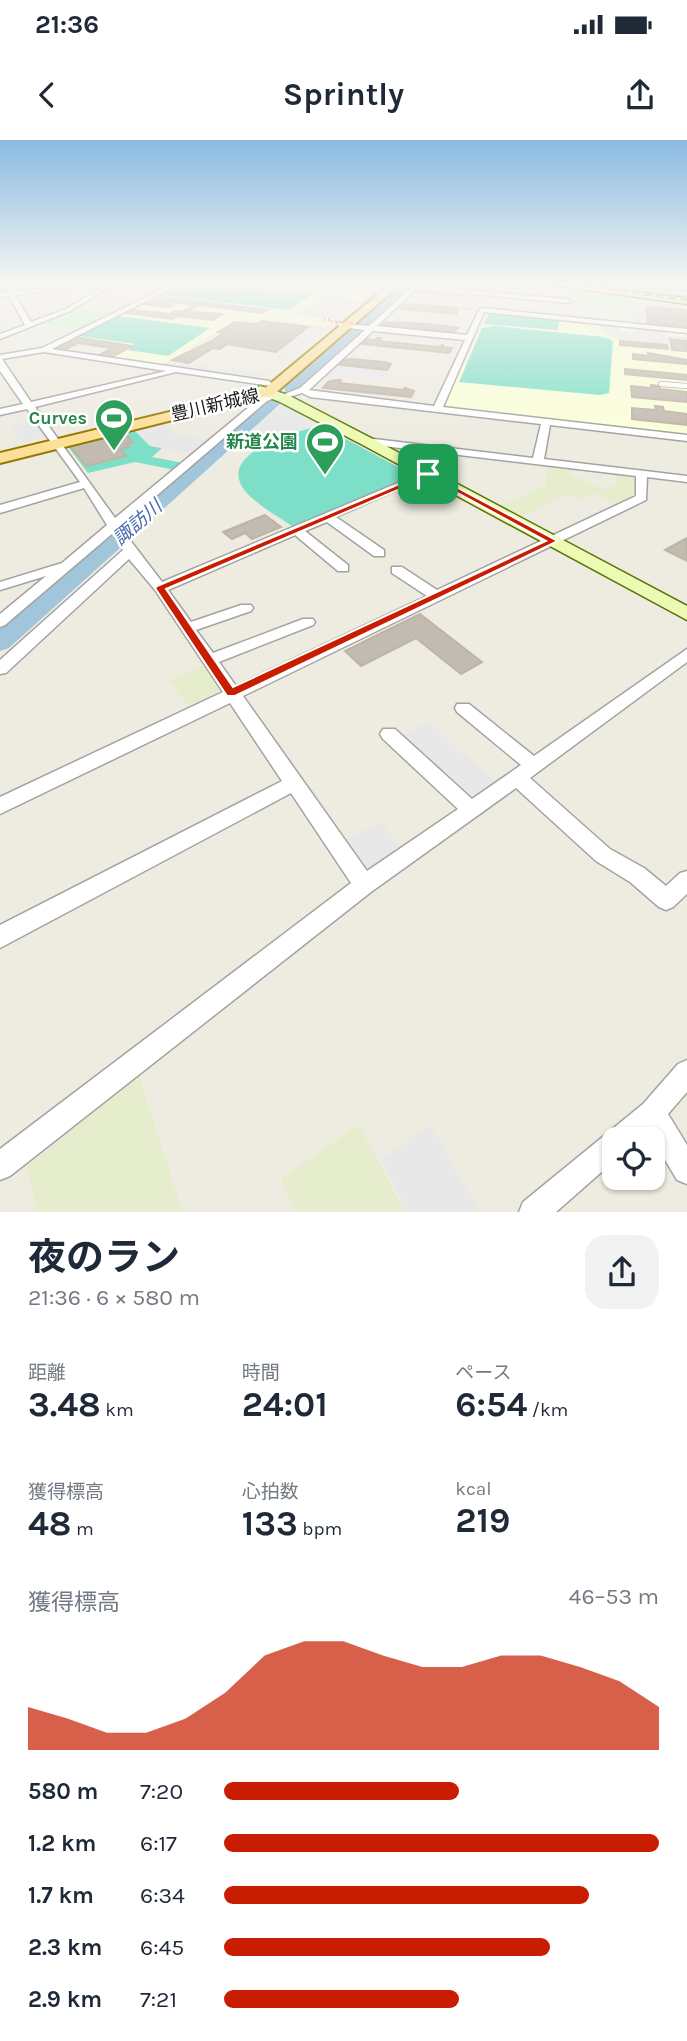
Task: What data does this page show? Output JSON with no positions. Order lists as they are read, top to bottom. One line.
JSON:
{"streets":{"main road":["豊川新城線"]},"water":["諏訪川"],"places":{"sports":["Curves","新道公園"]},"page":{"status":"21:36","header":"Sprintly","heading":["夜のラン","21:36 · 6 × 580 m"],"stats":[["距離","3.48 km"],["時間","24:01"],["ペース","6:54 /km"],["獲得標高","48 m"],["心拍数","133 bpm"],["kcal","219"]],"chart":["獲得標高","46–53 m"],"list":[{"name":"580 m","note":"7:20"},{"name":"1.2 km","note":"6:17"},{"name":"1.7 km","note":"6:34"},{"name":"2.3 km","note":"6:45"},{"name":"2.9 km","note":"7:21"}]}}
